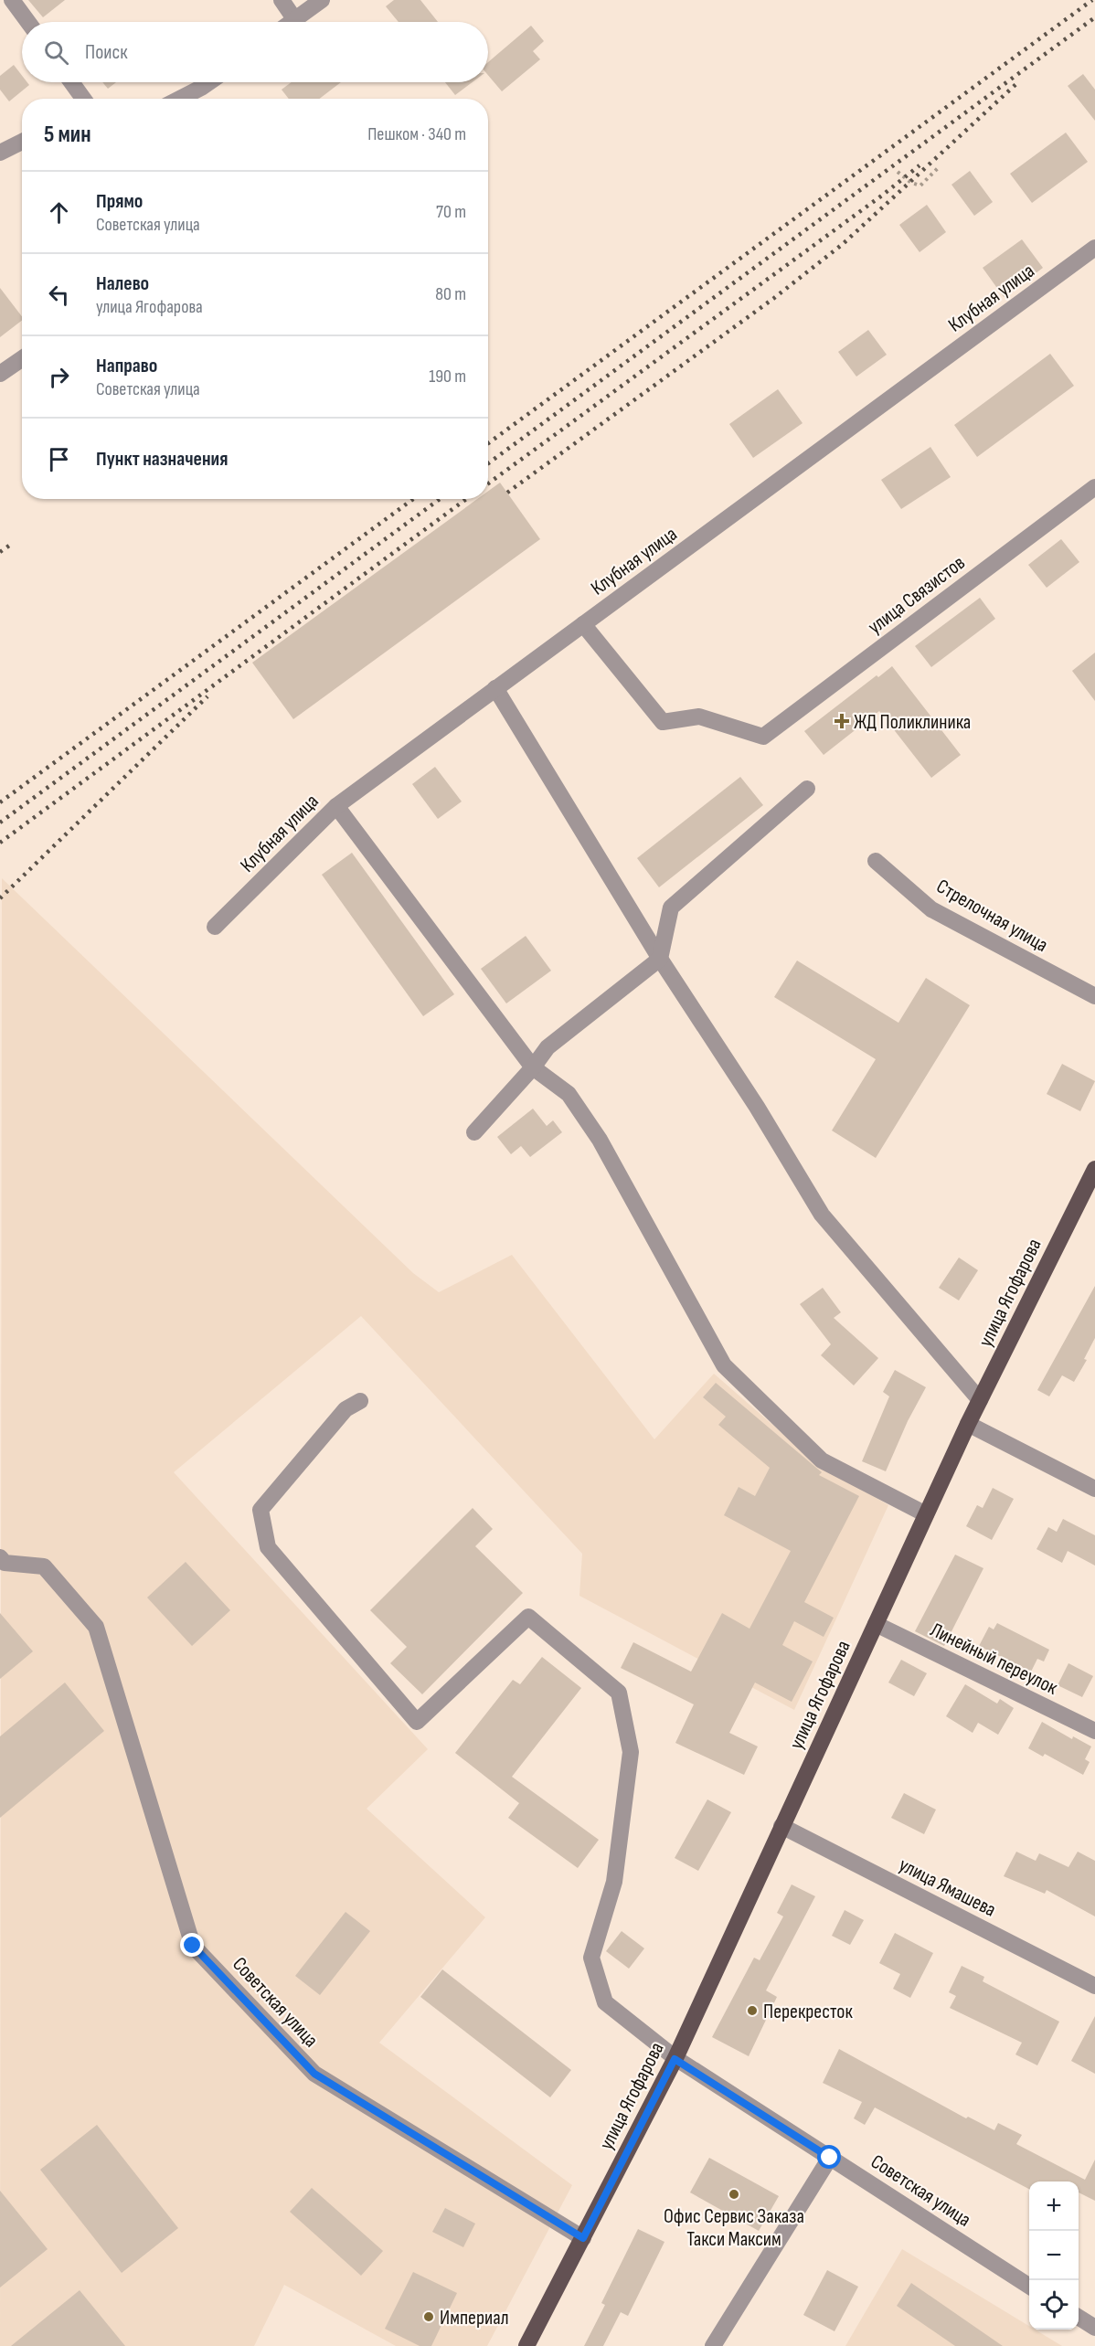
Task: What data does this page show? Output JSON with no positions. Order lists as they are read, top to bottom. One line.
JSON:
{"streets":{"main road":["улица Ягофарова"],"street":["Клубная улица","улица Связистов","Стрелочная улица","Линейный переулок","улица Ямашева","Советская улица"]},"crossings":[["Клубная улица","улица Связистов"],["улица Ягофарова","Линейный переулок"],["улица Ягофарова","улица Ямашева"],["улица Ягофарова","Советская улица"]],"places":{"health":["ЖД Поликлиника"],"other":["Перекресток","Офис Сервис Заказа Такси Максим","Империал"]},"page":{"search":"Поиск","heading":["5 мин","Пешком · 340 m"],"list":[["Прямо","Советская улица","70 m"],["Налево","улица Ягофарова","80 m"],["Направо","Советская улица","190 m"],"Пункт назначения"],"map_buttons":["+","−"]}}
